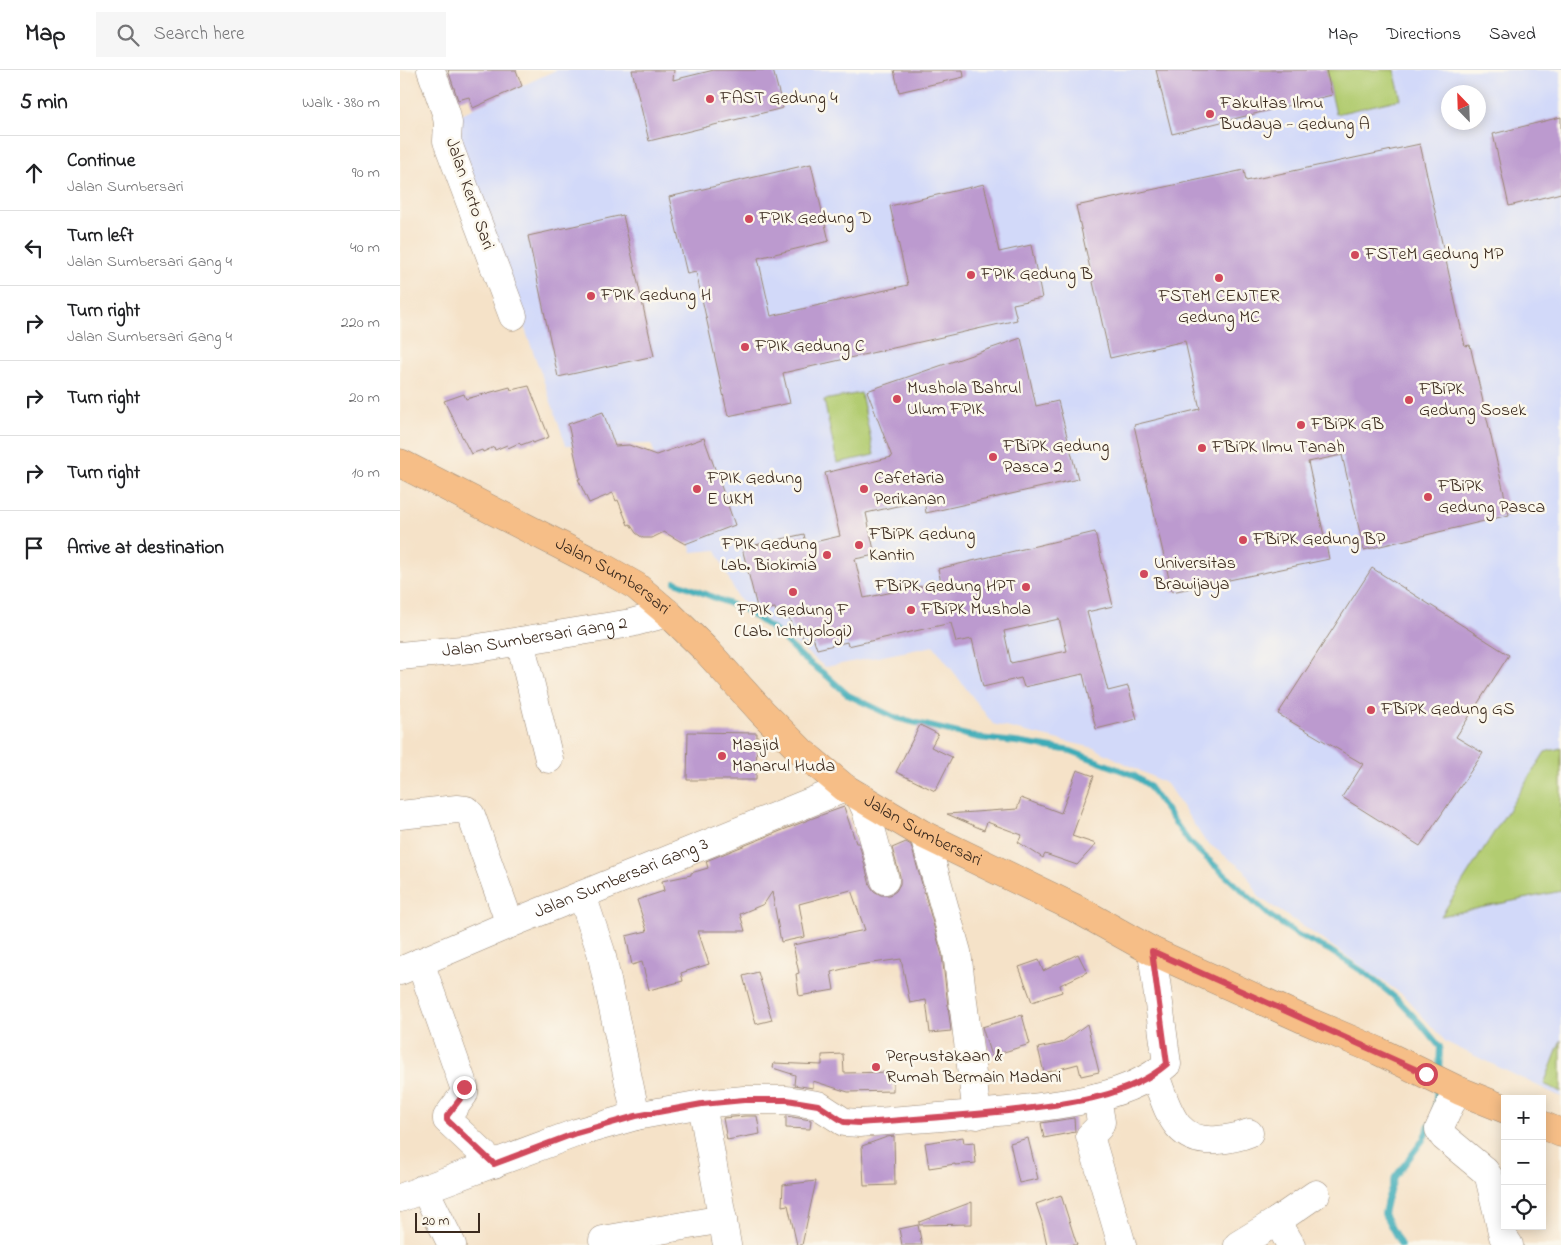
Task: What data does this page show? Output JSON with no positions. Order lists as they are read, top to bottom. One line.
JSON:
{"streets":{"main road":["Jalan Sumbersari"],"street":["Jalan Kerto Sari","Jalan Sumbersari Gang 2","Jalan Sumbersari Gang 3"]},"crossings":[["Jalan Sumbersari","Jalan Sumbersari Gang 2"],["Jalan Sumbersari","Jalan Sumbersari Gang 3"]],"places":["FAST Gedung 4","Fakultas Ilmu Budaya - Gedung A","FPIK Gedung D","FSTeM Gedung MP","FPIK Gedung B","FSTeM CENTER Gedung MC","FPIK Gedung H","FPIK Gedung C","Mushola Bahrul Ulum FPIK","FBiPK Gedung Sosek","FBiPK GB","FBiPK Ilmu Tanah","FBiPK Gedung Pasca 2","FPIK Gedung E UKM","Cafetaria Perikanan","FBiPK Gedung Pasca","FBiPK Gedung BP","FBiPK Gedung Kantin","FPIK Gedung Lab. Biokimia","Universitas Brawijaya","FBiPK Gedung HPT","FPIK Gedung F (Lab. Ichtyologi)","FBiPK Mushola","FBiPK Gedung GS","Masjid Manarul Huda","Perpustakaan & Rumah Bermain Madani"],"scale_bar":"20 m","north":"top left","page":{"header":"Map","search":"Search here","nav":["Map","Directions","Saved"],"heading":["5 min","Walk · 380 m"],"list":[["Continue","Jalan Sumbersari","90 m"],["Turn left","Jalan Sumbersari Gang 4","40 m"],["Turn right","Jalan Sumbersari Gang 4","220 m"],["Turn right","20 m"],["Turn right","10 m"],"Arrive at destination"],"map_buttons":["+","−"],"scale":"20 m"}}
